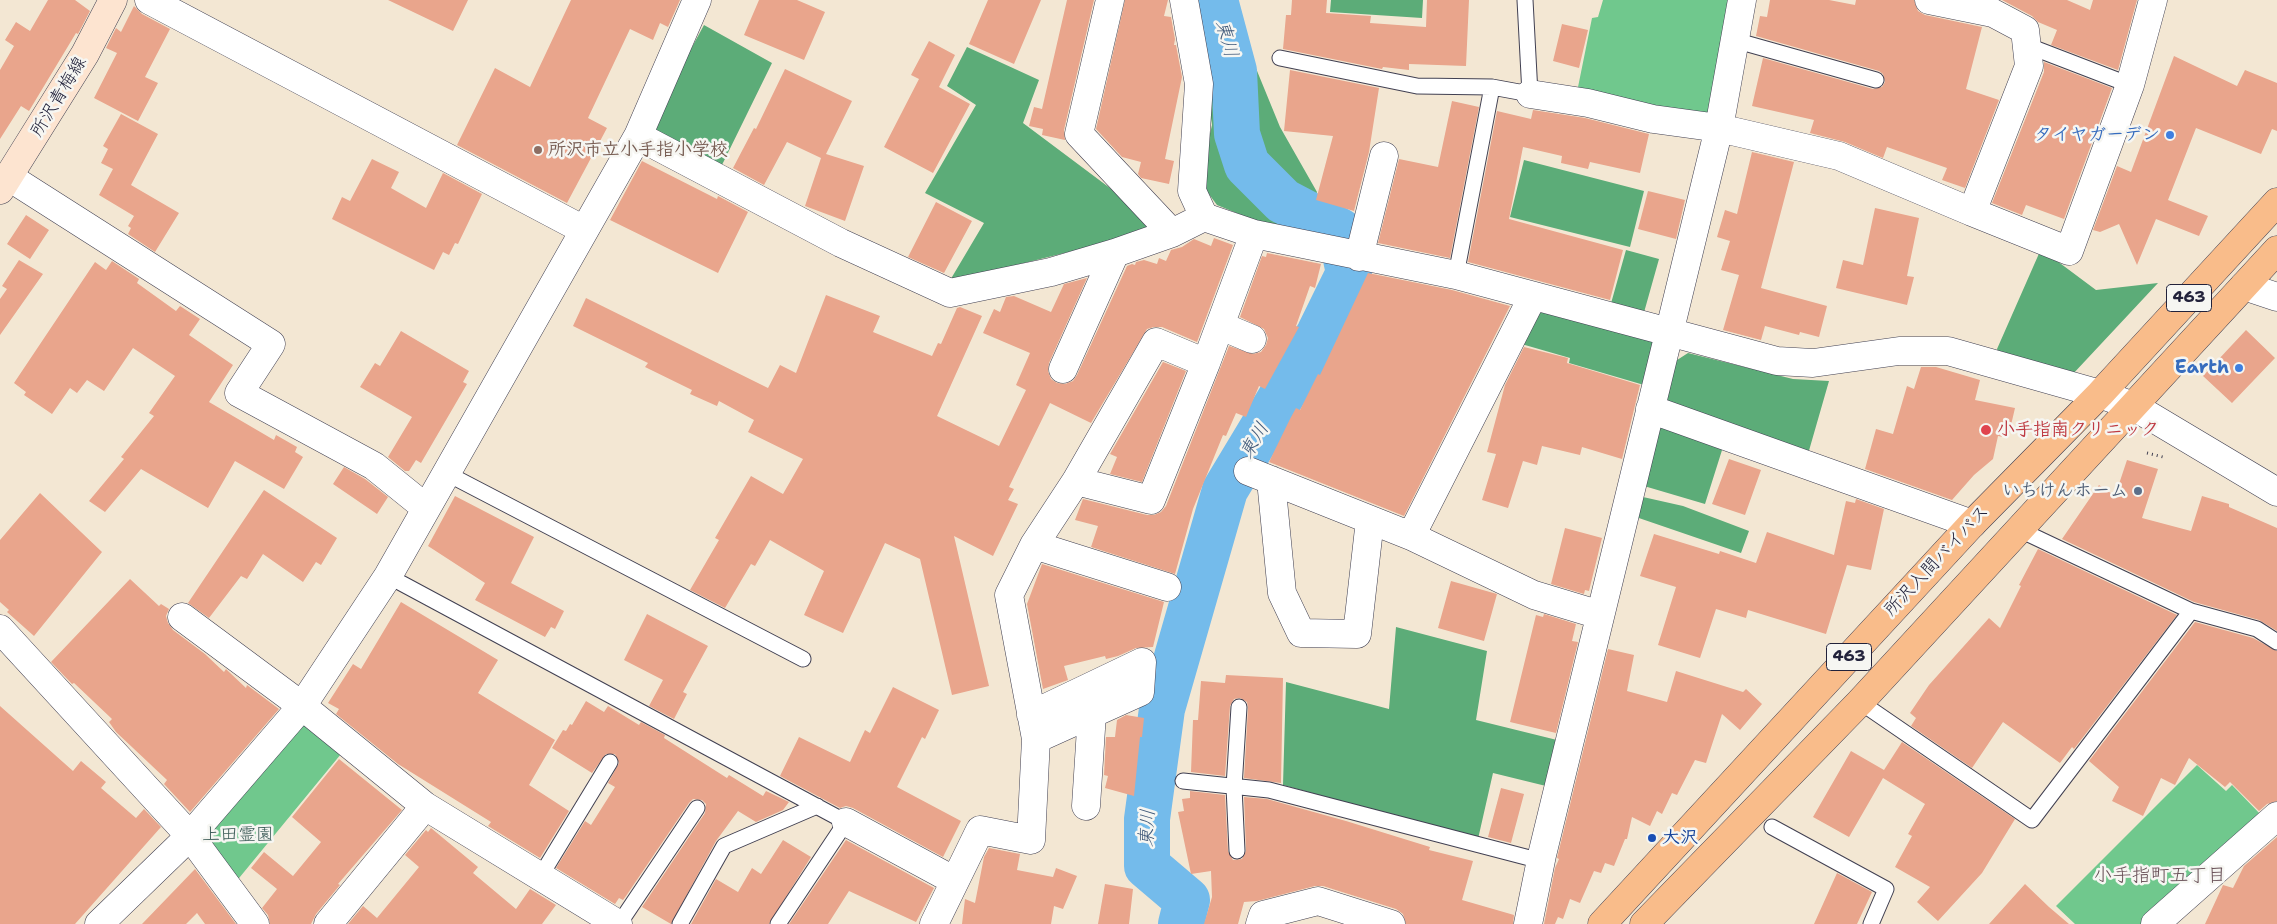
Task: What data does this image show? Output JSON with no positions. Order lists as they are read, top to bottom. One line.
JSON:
{"streets":{"highway":["463","所沢入間バイパス"],"main road":["所沢青梅線"]},"districts":["小手指町五丁目"],"water":["東川"],"parks":["上田霊園"],"places":["タイヤガーデン","所沢市立小手指小学校","Earth","小手指南クリニック","いちけんホーム","大沢"]}
